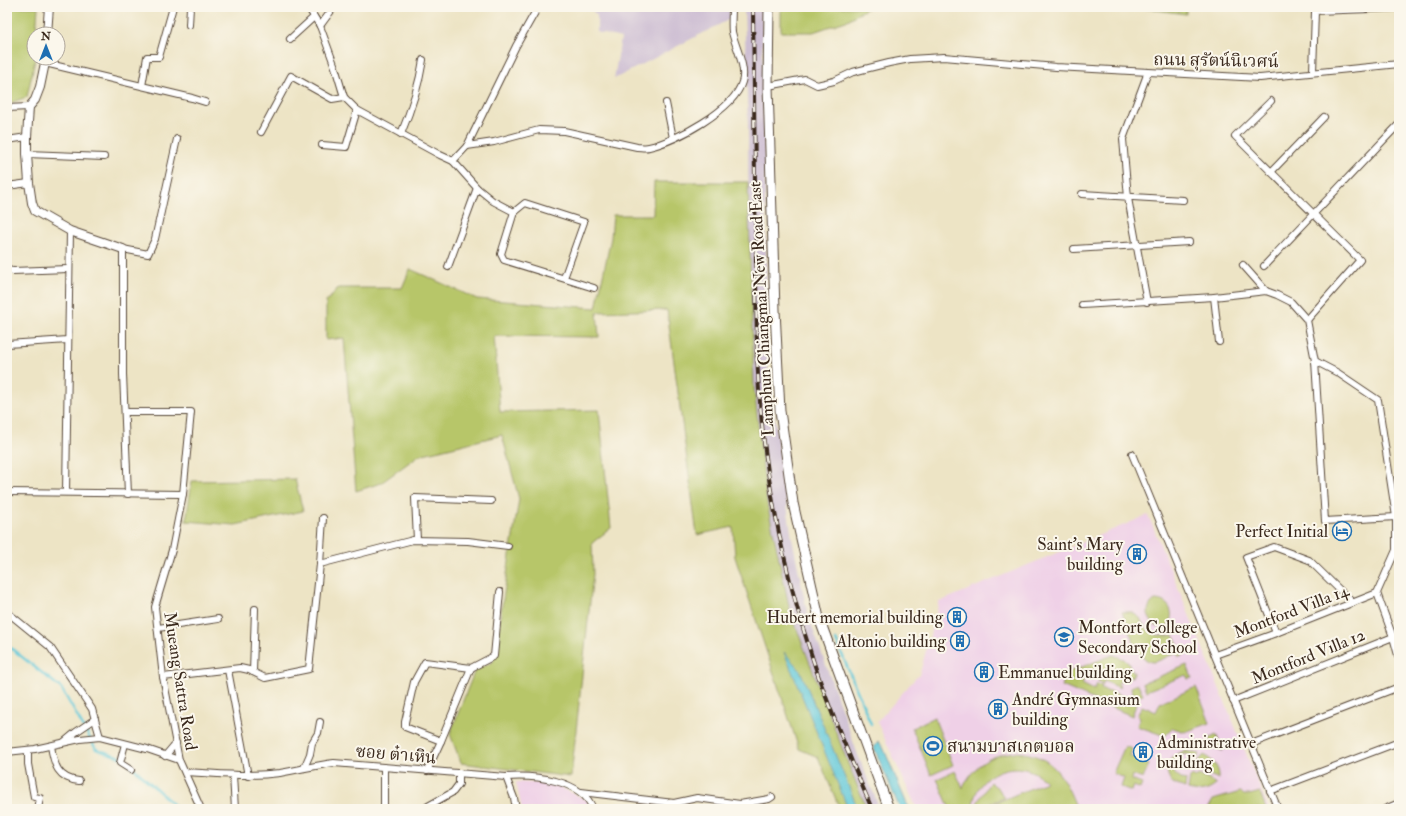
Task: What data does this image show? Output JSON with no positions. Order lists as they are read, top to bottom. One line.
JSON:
{"streets":{"main road":["Lamphun Chiangmai New Road East"],"street":["ถนน สุรัตน์นิเวศน์","Montford Villa 14","Montford Villa 12","Mueang Sattra Road","ซอย ต๋าเหิน"]},"crossings":[["ถนน สุรัตน์นิเวศน์","Lamphun Chiangmai New Road East"],["Mueang Sattra Road","ซอย ต๋าเหิน"]],"places":{"hotel":["Perfect Initial"],"building":["Saint's Mary building","Hubert memorial building","Altonio building","Emmanuel building","André Gymnasium building","Administrative building"],"school or university":["Montfort College Secondary School"],"sports":["สนามบาสเกตบอล"]},"north":"top"}
